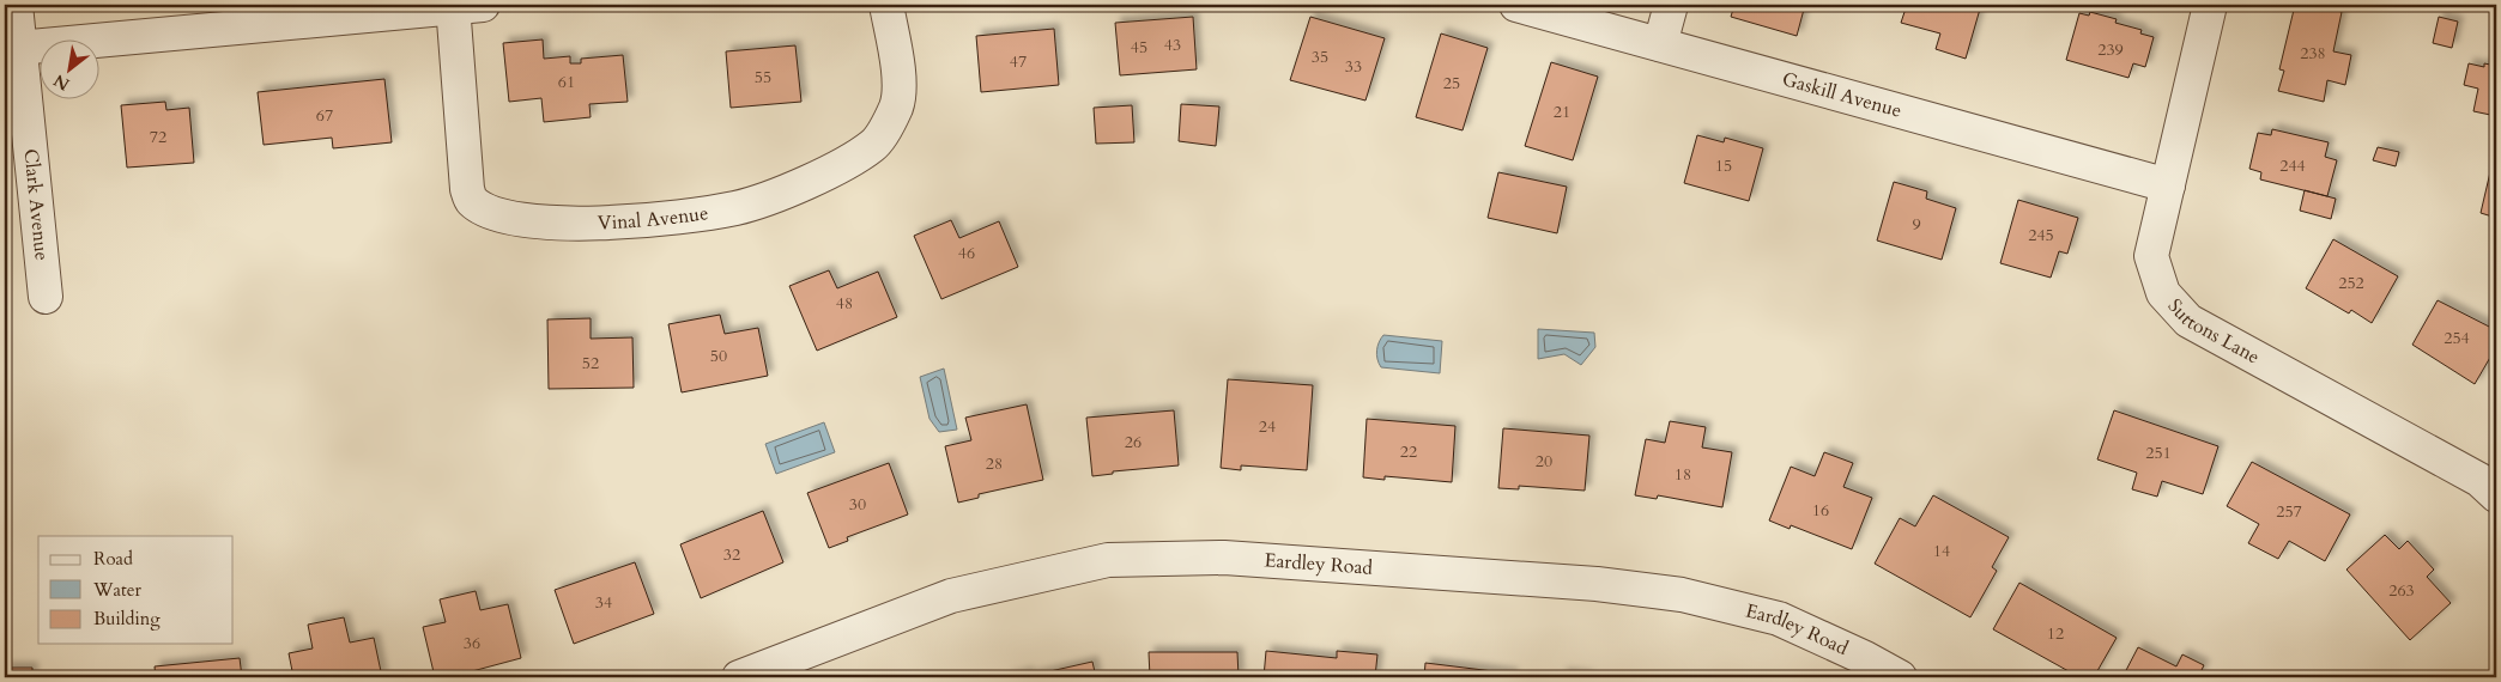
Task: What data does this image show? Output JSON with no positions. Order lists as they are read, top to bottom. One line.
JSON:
{"streets":{"street":["Gaskill Avenue","Clark Avenue","Vinal Avenue","Suttons Lane","Eardley Road"]},"crossings":[["Gaskill Avenue","Suttons Lane"]],"house_numbers":["43","45","239","238","35","47","33","55","61","25","21","67","72","15","244","9","245","46","252","48","254","50","52","24","26","22","251","20","28","18","30","16","257","14","32","263","34","12","36"],"legend":["Road","Water","Building"],"north":"bottom left"}
